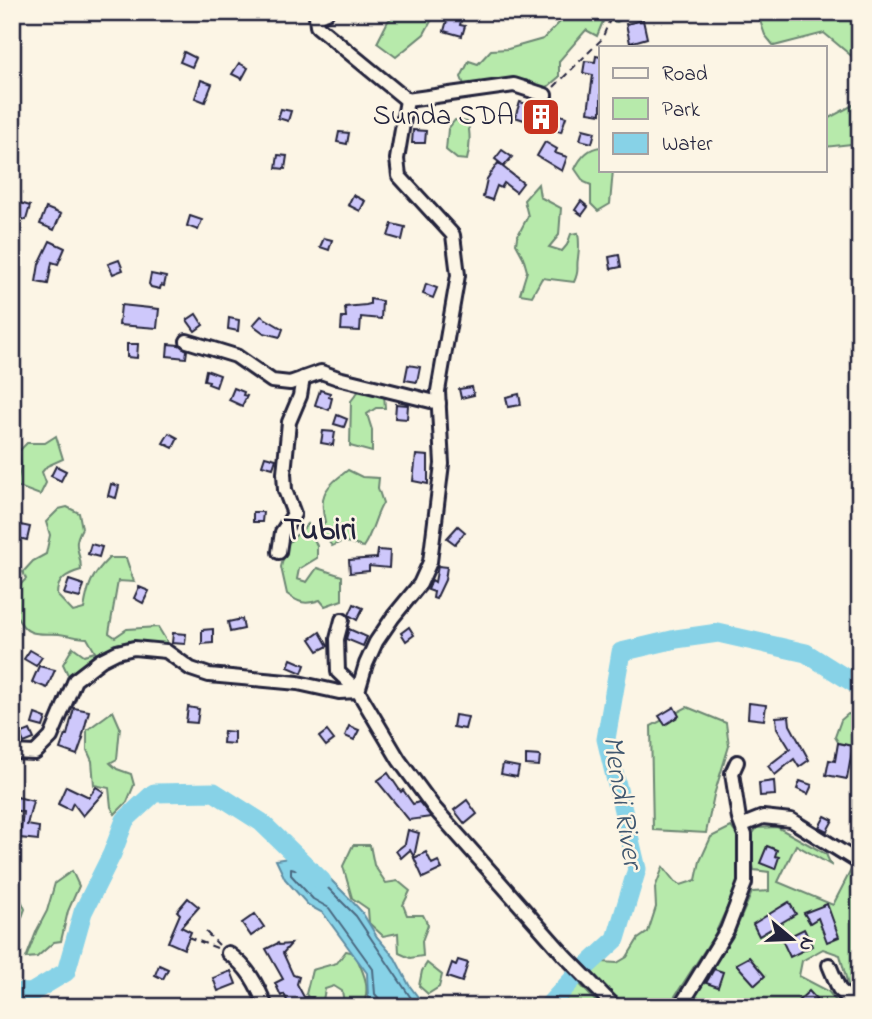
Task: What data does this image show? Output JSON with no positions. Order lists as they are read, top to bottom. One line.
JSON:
{"districts":["Tubiri"],"water":["Mendi River"],"places":{"building":["Sunda SDA"]},"legend":["Road","Park","Water"],"north":"right"}
